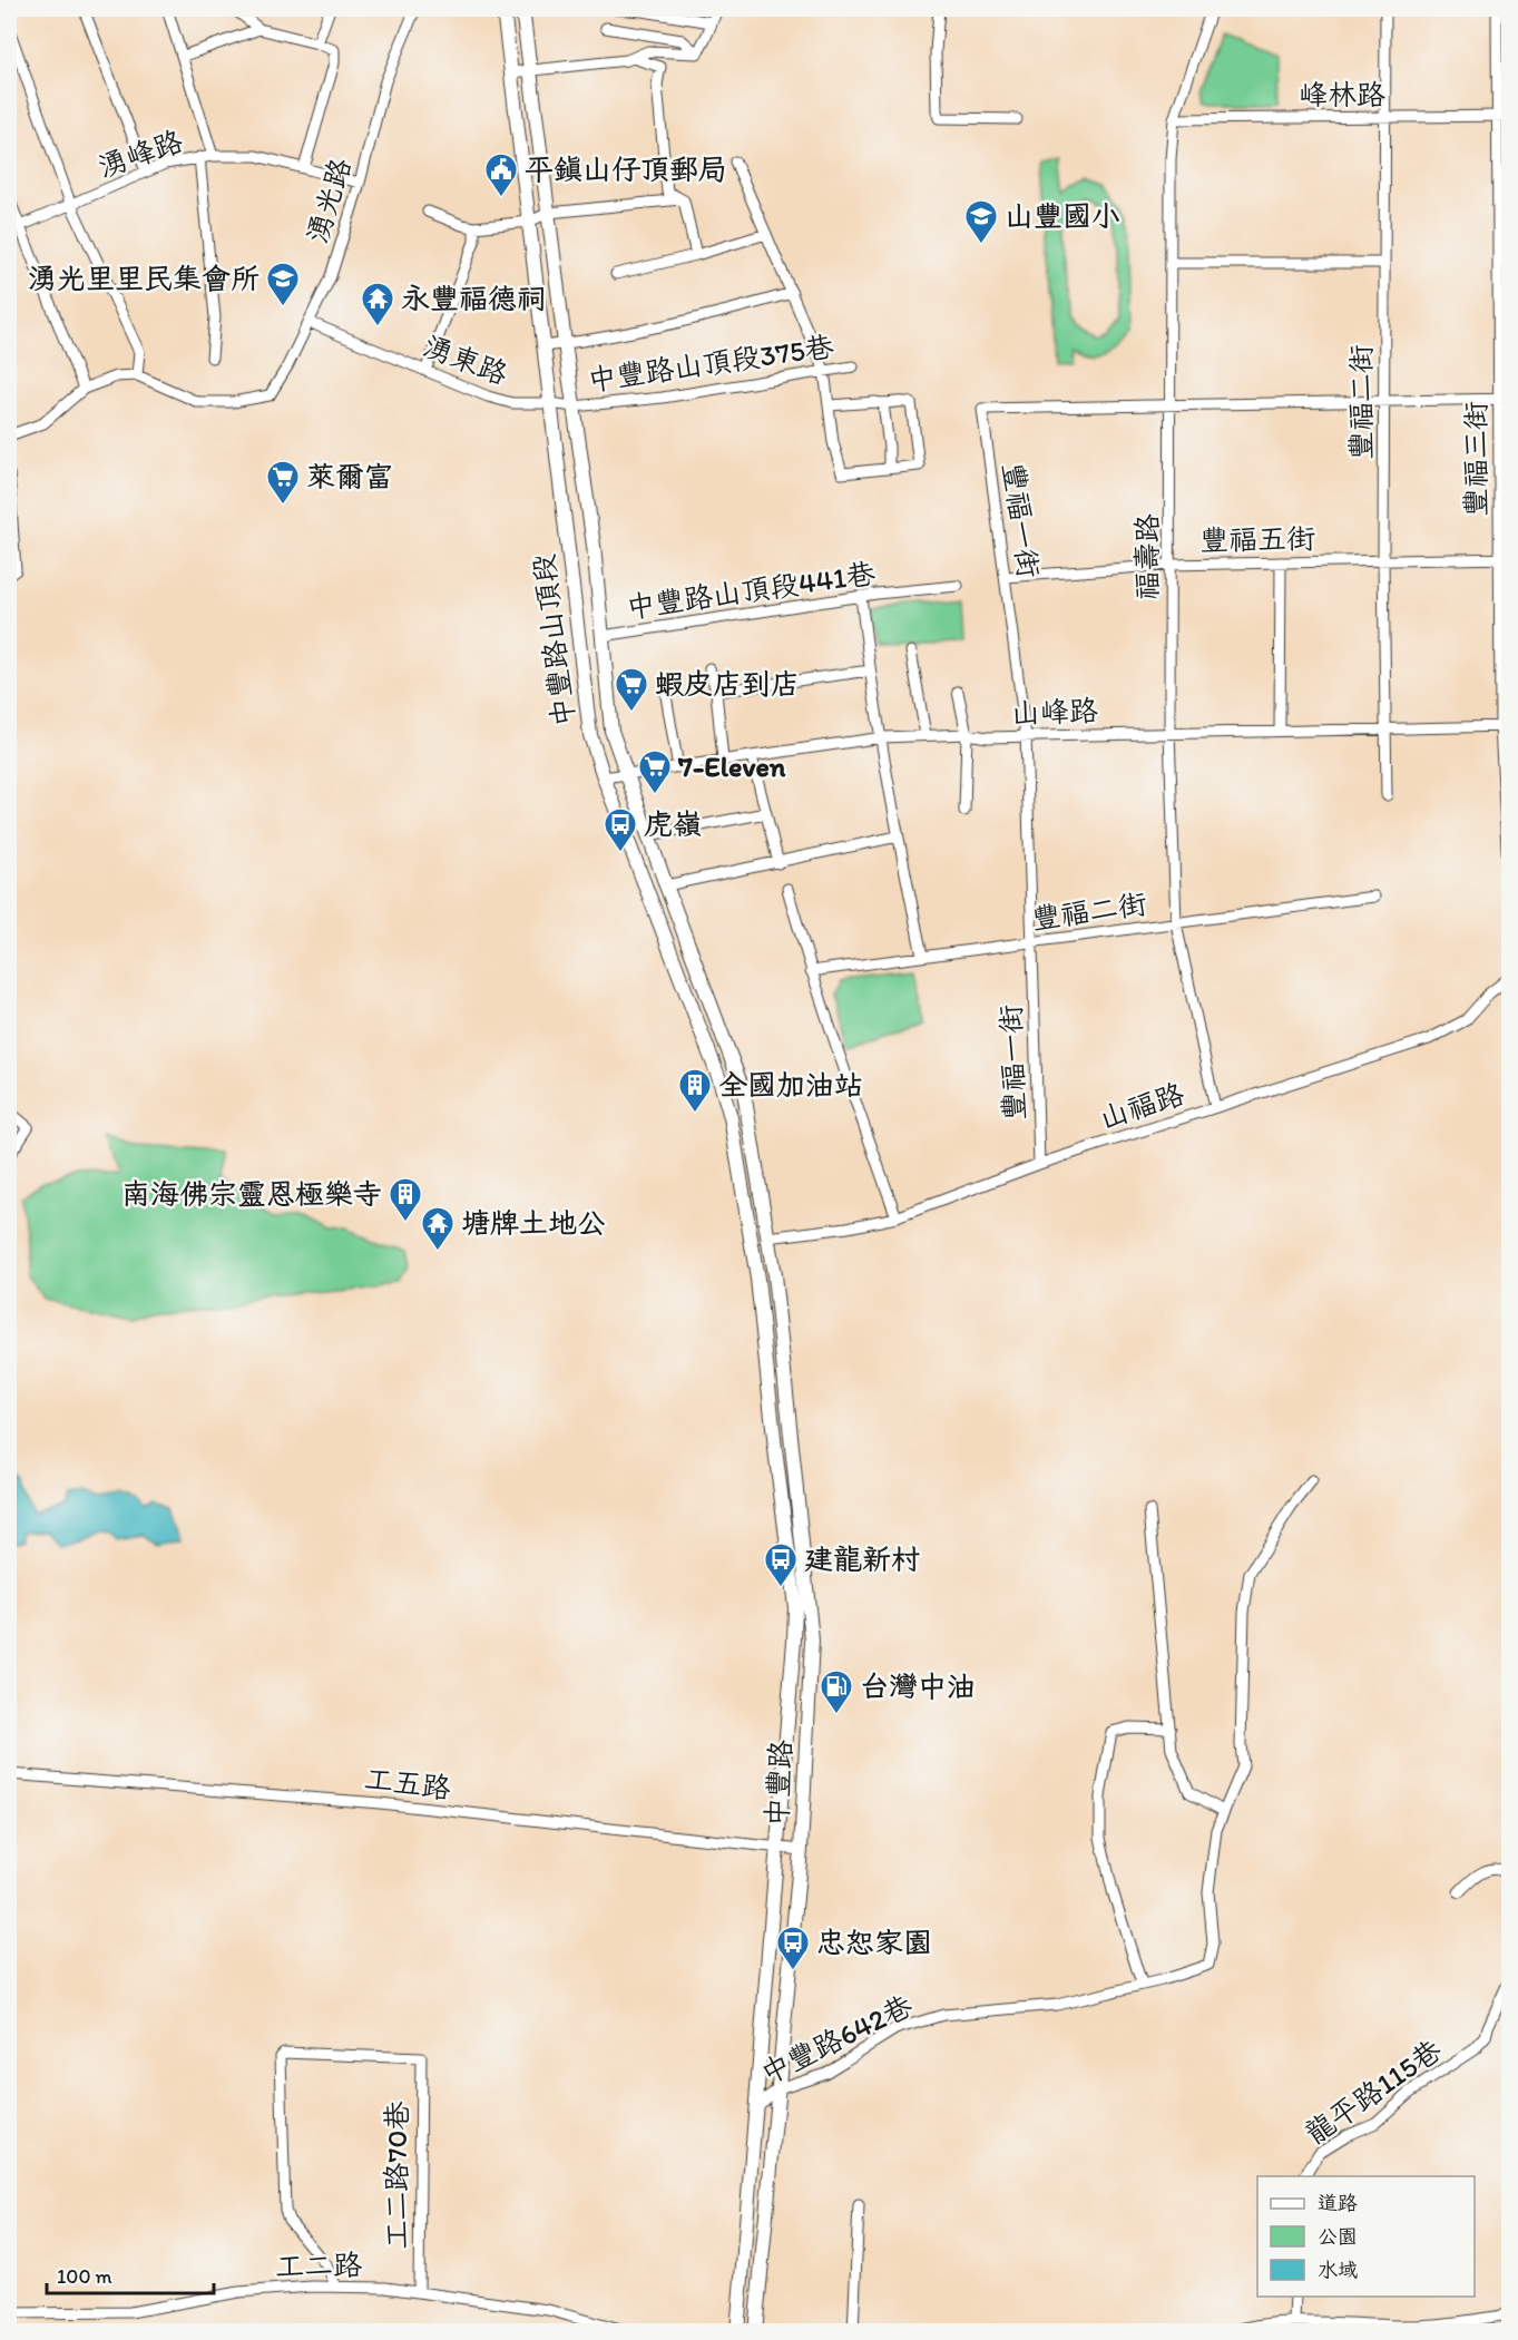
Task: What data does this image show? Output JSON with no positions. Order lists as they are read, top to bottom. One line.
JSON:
{"streets":{"main road":["中豐路山頂段","中豐路"],"street":["峰林路","湧峰路","湧光路","湧東路","中豐路山頂段375巷","豐福二街","豐福三街","豐福一街","豐福五街","福壽路","中豐路山頂段441巷","山峰路","山福路","工五路","中豐路642巷","龍平路115巷","工二路70巷","工二路"]},"crossings":[["峰林路","豐福二街"],["峰林路","豐福三街"],["峰林路","福壽路"],["湧峰路","湧光路"],["湧光路","湧東路"],["湧東路","中豐路山頂段375巷"],["湧東路","中豐路山頂段"],["中豐路山頂段375巷","中豐路山頂段"],["豐福二街","豐福一街"],["豐福二街","豐福五街"],["豐福二街","福壽路"],["豐福二街","山峰路"],["豐福三街","豐福一街"],["豐福三街","豐福五街"],["豐福三街","山峰路"],["豐福一街","豐福五街"],["豐福一街","福壽路"],["豐福一街","山峰路"],["豐福一街","山福路"],["豐福五街","福壽路"],["福壽路","山峰路"],["福壽路","山福路"],["中豐路山頂段441巷","中豐路山頂段"],["中豐路山頂段","山峰路"],["中豐路山頂段","山福路"],["中豐路山頂段","中豐路"],["山福路","中豐路"],["工五路","中豐路"],["中豐路","中豐路642巷"],["工二路70巷","工二路"]],"places":{"public building":["平鎮山仔頂郵局"],"school or university":["山豐國小","湧光里里民集會所"],"temple":["永豐福德祠","塘牌土地公"],"supermarket":["萊爾富","蝦皮店到店","7-Eleven"],"bus stop":["虎嶺","建龍新村","忠恕家園"],"building":["全國加油站","南海佛宗靈恩極樂寺"],"fuel station":["台灣中油"]},"legend":["道路","公園","水域"],"scale_bar":"100 m"}
